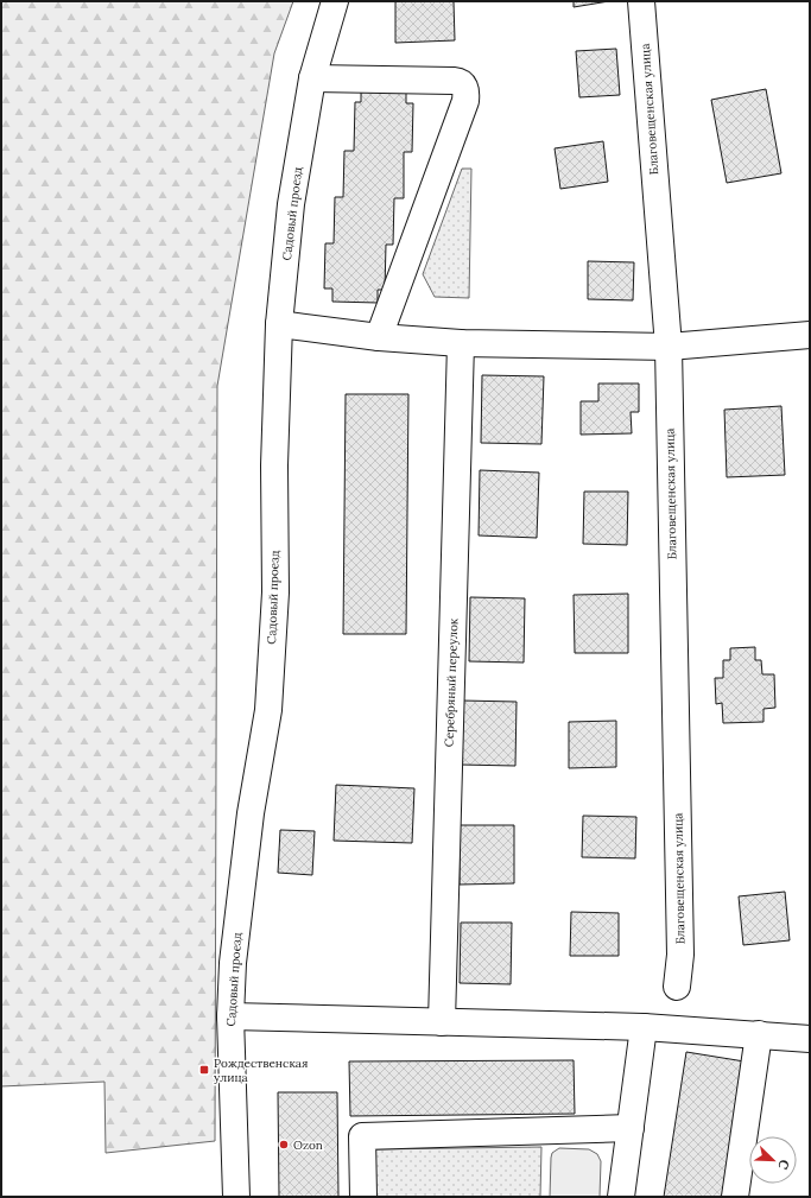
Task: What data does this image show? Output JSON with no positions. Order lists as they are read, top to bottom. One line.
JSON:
{"streets":{"street":["Благовещенская улица","Садовый проезд","Серебряный переулок"]},"places":{"transit":["Рождественская улица"],"other":["Ozon"]},"north":"bottom right"}
